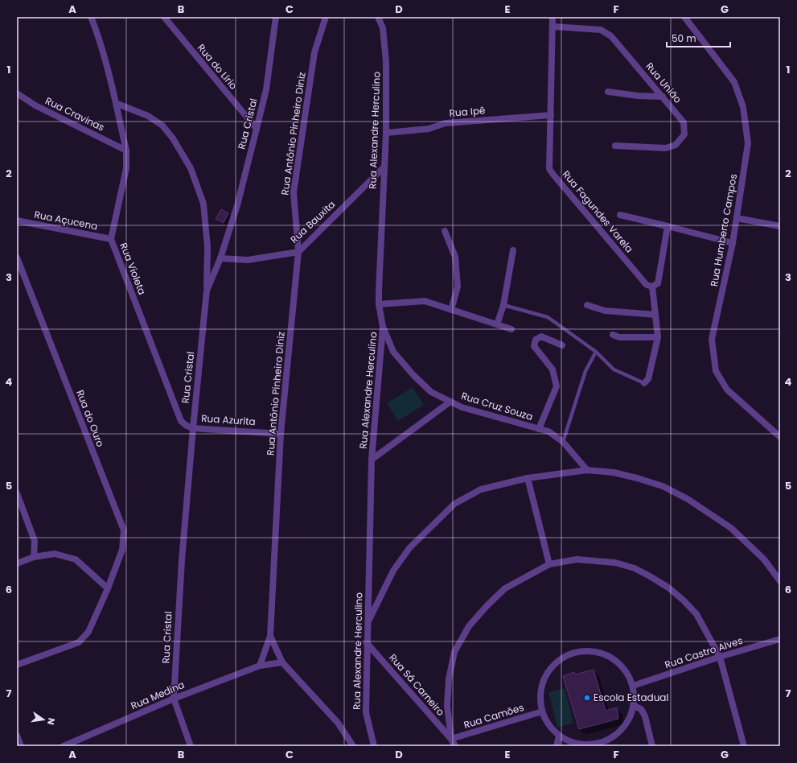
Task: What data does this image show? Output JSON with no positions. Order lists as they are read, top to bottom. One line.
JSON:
{"streets":{"street":["Rua do Lírio","Rua União","Rua Ipê","Rua Cravinas","Rua Cristal","Rua Alexandre Herculino","Rua Antônio Pinheiro Diniz","Rua Fagundes Varela","Rua Açucena","Rua Bauxita","Rua Humberto Campos","Rua Violeta","Rua Cruz Souza","Rua do Ouro","Rua Azurita","Rua Castro Alves","Rua Sá Carneiro","Rua Medina","Rua Camões"]},"crossings":[["Rua do Lírio","Rua Cristal"],["Rua União","Rua Fagundes Varela"],["Rua Ipê","Rua Alexandre Herculino"],["Rua Ipê","Rua Fagundes Varela"],["Rua Cravinas","Rua Violeta"],["Rua Cristal","Rua Bauxita"],["Rua Cristal","Rua Violeta"],["Rua Cristal","Rua Azurita"],["Rua Cristal","Rua Medina"],["Rua Alexandre Herculino","Rua Bauxita"],["Rua Alexandre Herculino","Rua Cruz Souza"],["Rua Alexandre Herculino","Rua Sá Carneiro"],["Rua Antônio Pinheiro Diniz","Rua Bauxita"],["Rua Antônio Pinheiro Diniz","Rua Azurita"],["Rua Antônio Pinheiro Diniz","Rua Medina"],["Rua Fagundes Varela","Rua Humberto Campos"],["Rua Açucena","Rua Violeta"],["Rua Violeta","Rua Azurita"],["Rua Castro Alves","Rua Camões"],["Rua Sá Carneiro","Rua Camões"]],"places":["Escola Estadual"],"scale_bar":"50 m","north":"right","grid":{"columns":["A","B","C","D","E","F","G"],"rows":["1","2","3","4","5","6","7"]}}
